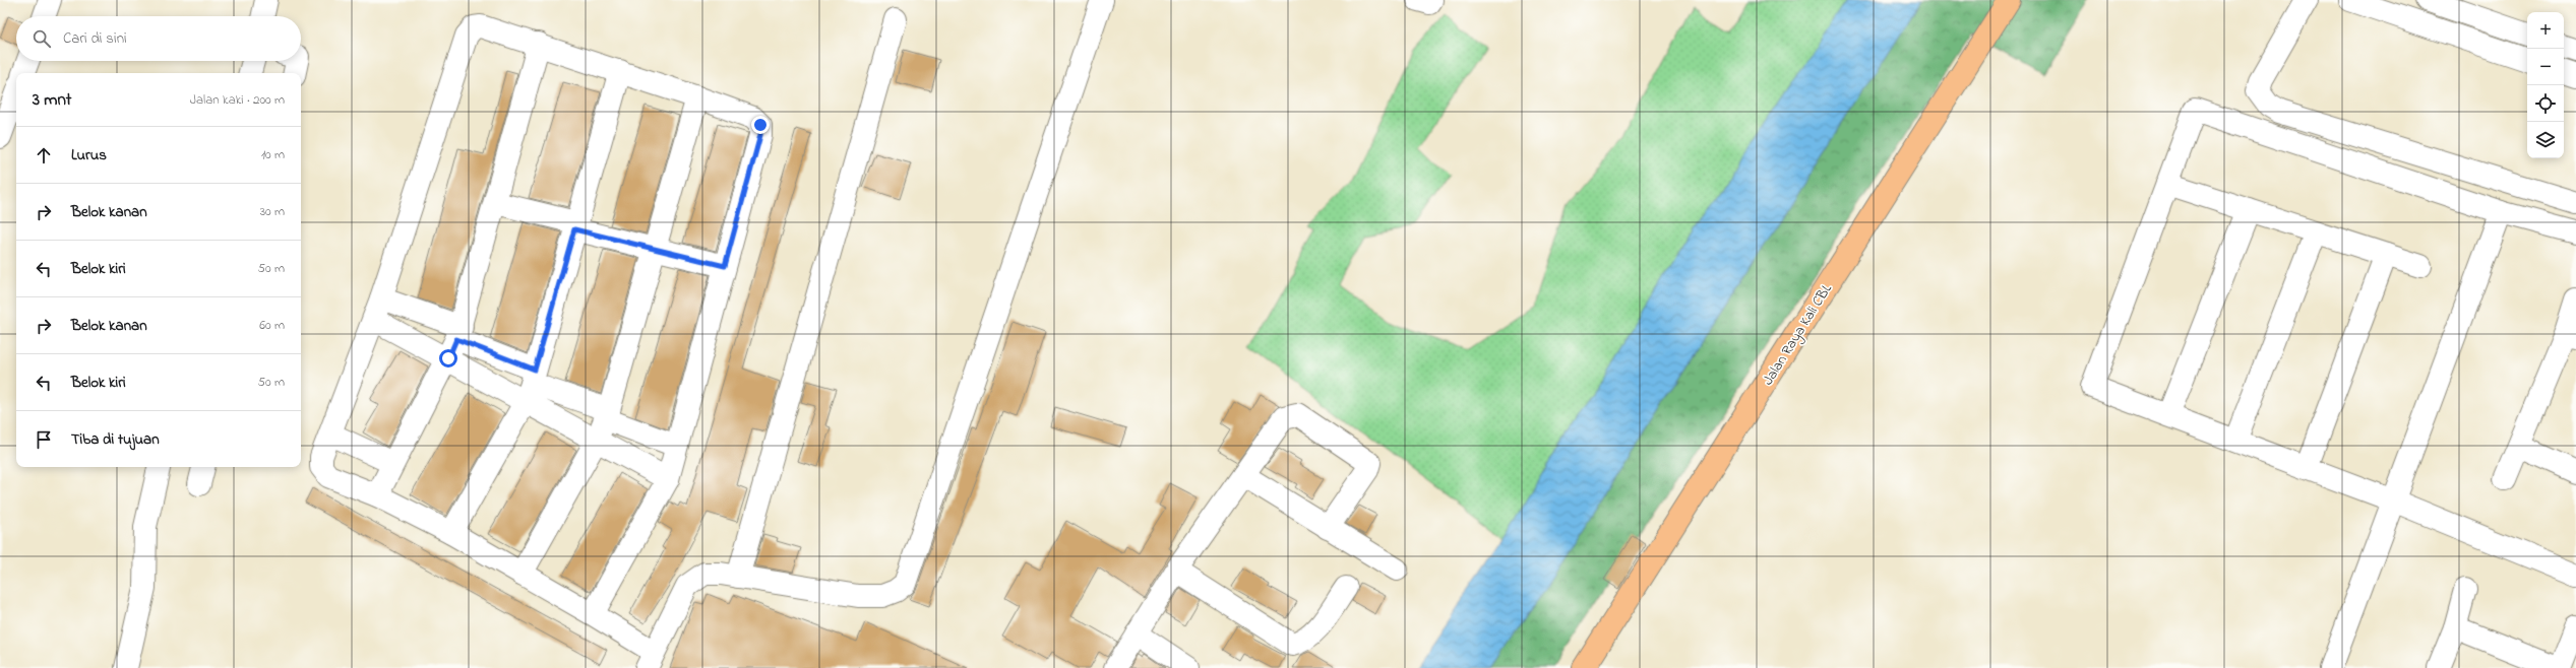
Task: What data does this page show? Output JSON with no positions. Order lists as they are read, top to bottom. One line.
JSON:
{"streets":{"main road":["Jalan Raya Kali CBL"]},"page":{"map_buttons":["+","−"],"search":"Cari di sini","heading":["3 mnt","Jalan kaki · 200 m"],"list":[["Lurus","10 m"],["Belok kanan","30 m"],["Belok kiri","50 m"],["Belok kanan","60 m"],["Belok kiri","50 m"],"Tiba di tujuan"]}}
